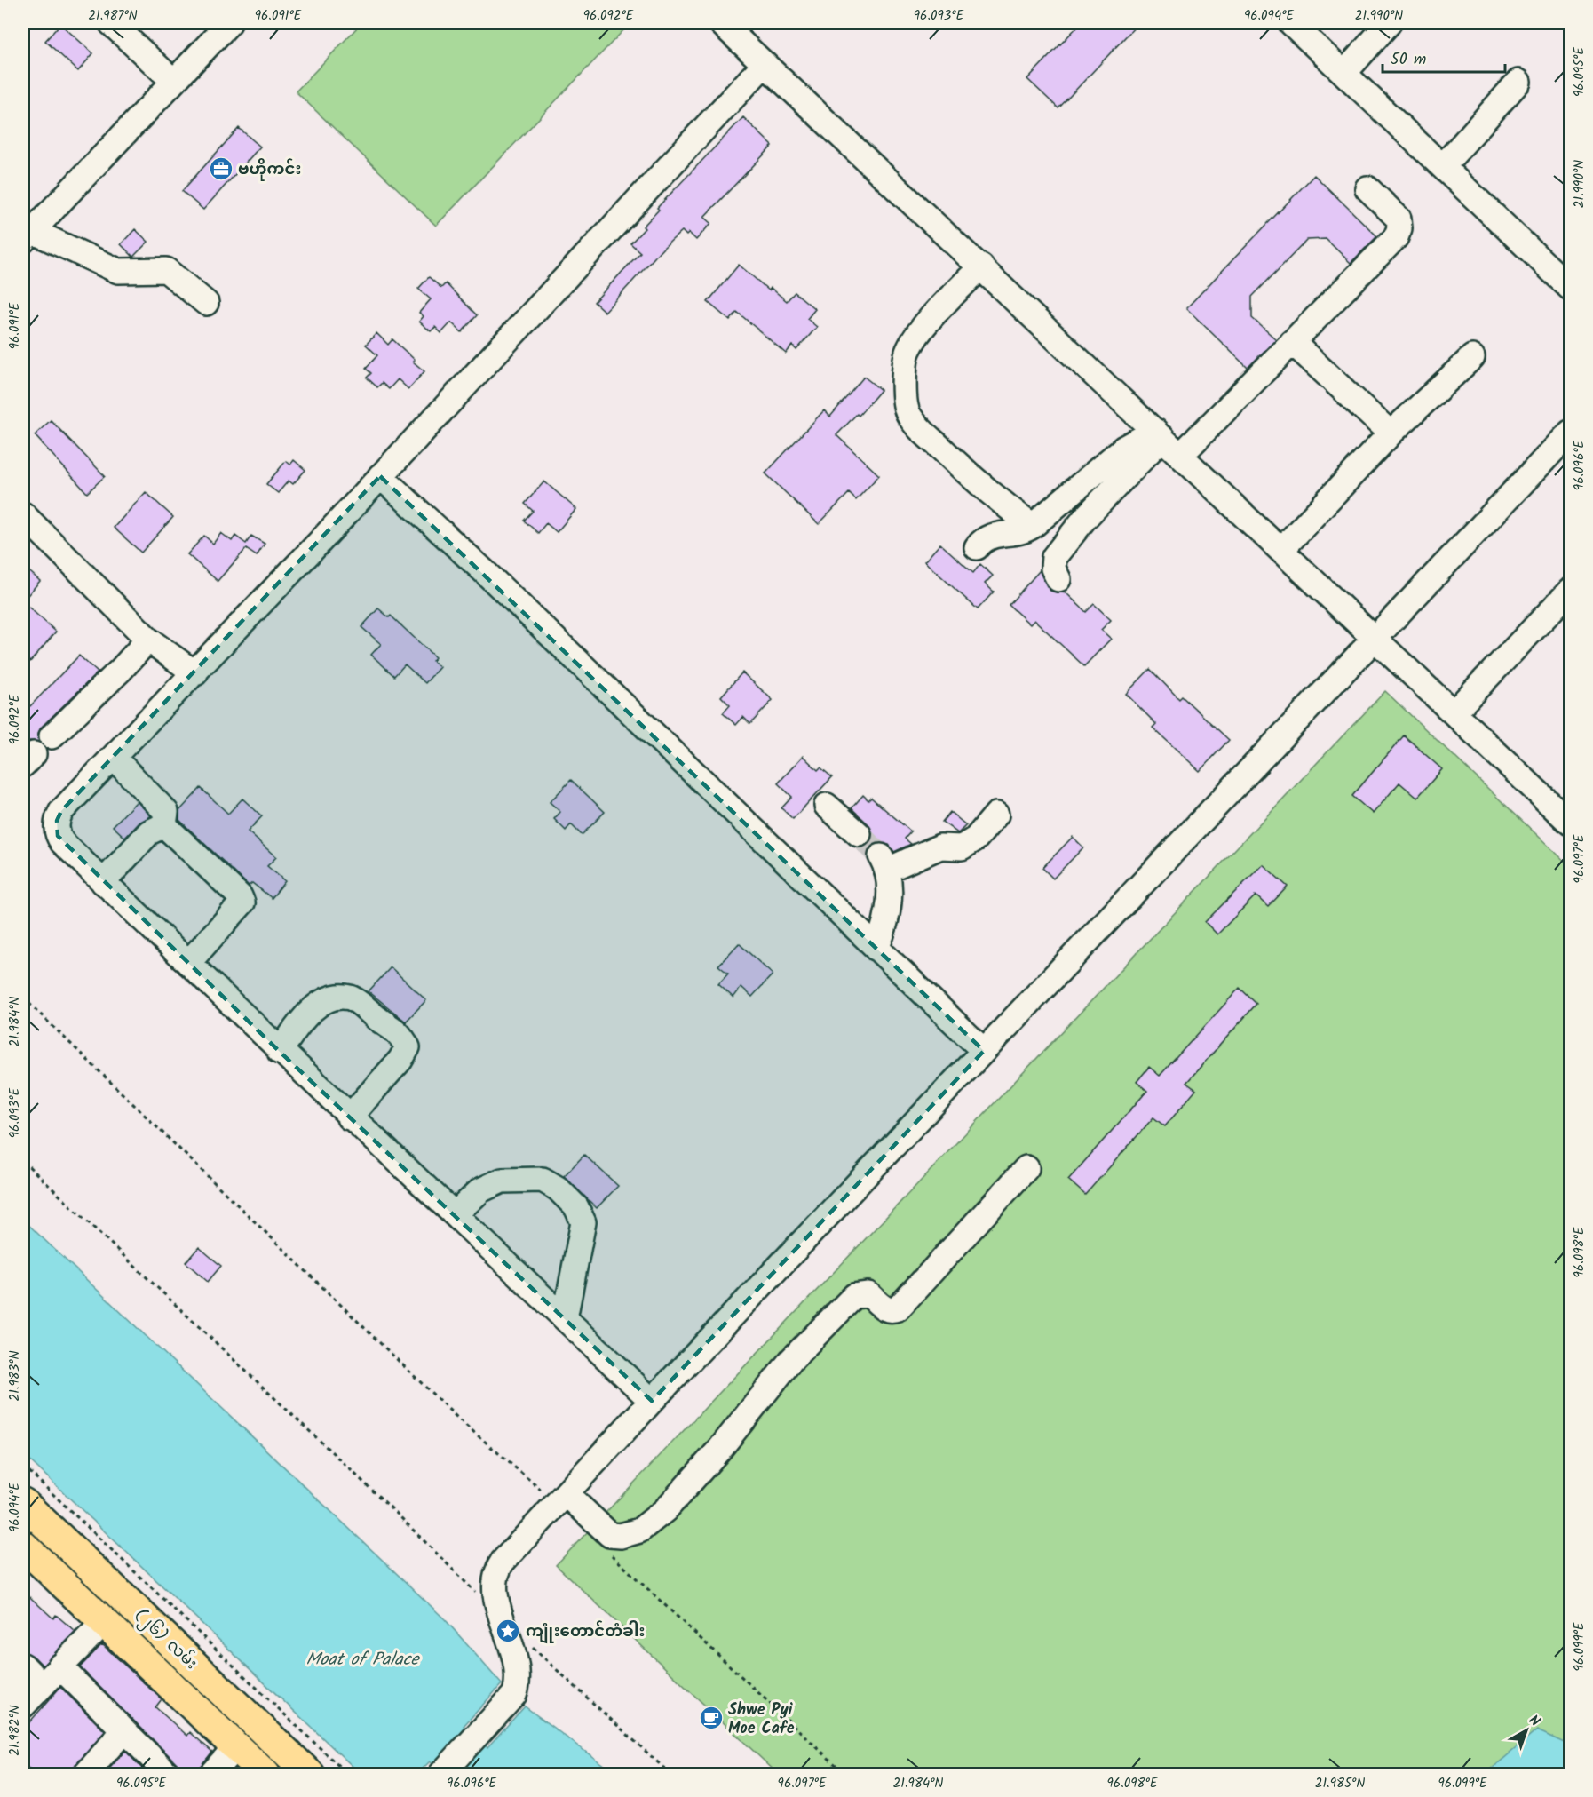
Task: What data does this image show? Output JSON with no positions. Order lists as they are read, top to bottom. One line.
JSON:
{"streets":{"main road":["(၂၆) လမ်း"]},"water":["Moat of Palace"],"places":{"office":["ဗဟိုကင်း"],"place":["ကျုံးတောင်တံခါး"],"cafe":["Shwe Pyi Moe Cafe"]},"scale_bar":"50 m","north":"top right","coordinates":["21.987°N","96.091°E","96.092°E","96.093°E","96.094°E","21.990°N","96.095°E","96.096°E","96.097°E","21.984°N","96.098°E","21.983°N","96.099°E","21.982°N","21.985°N"]}
